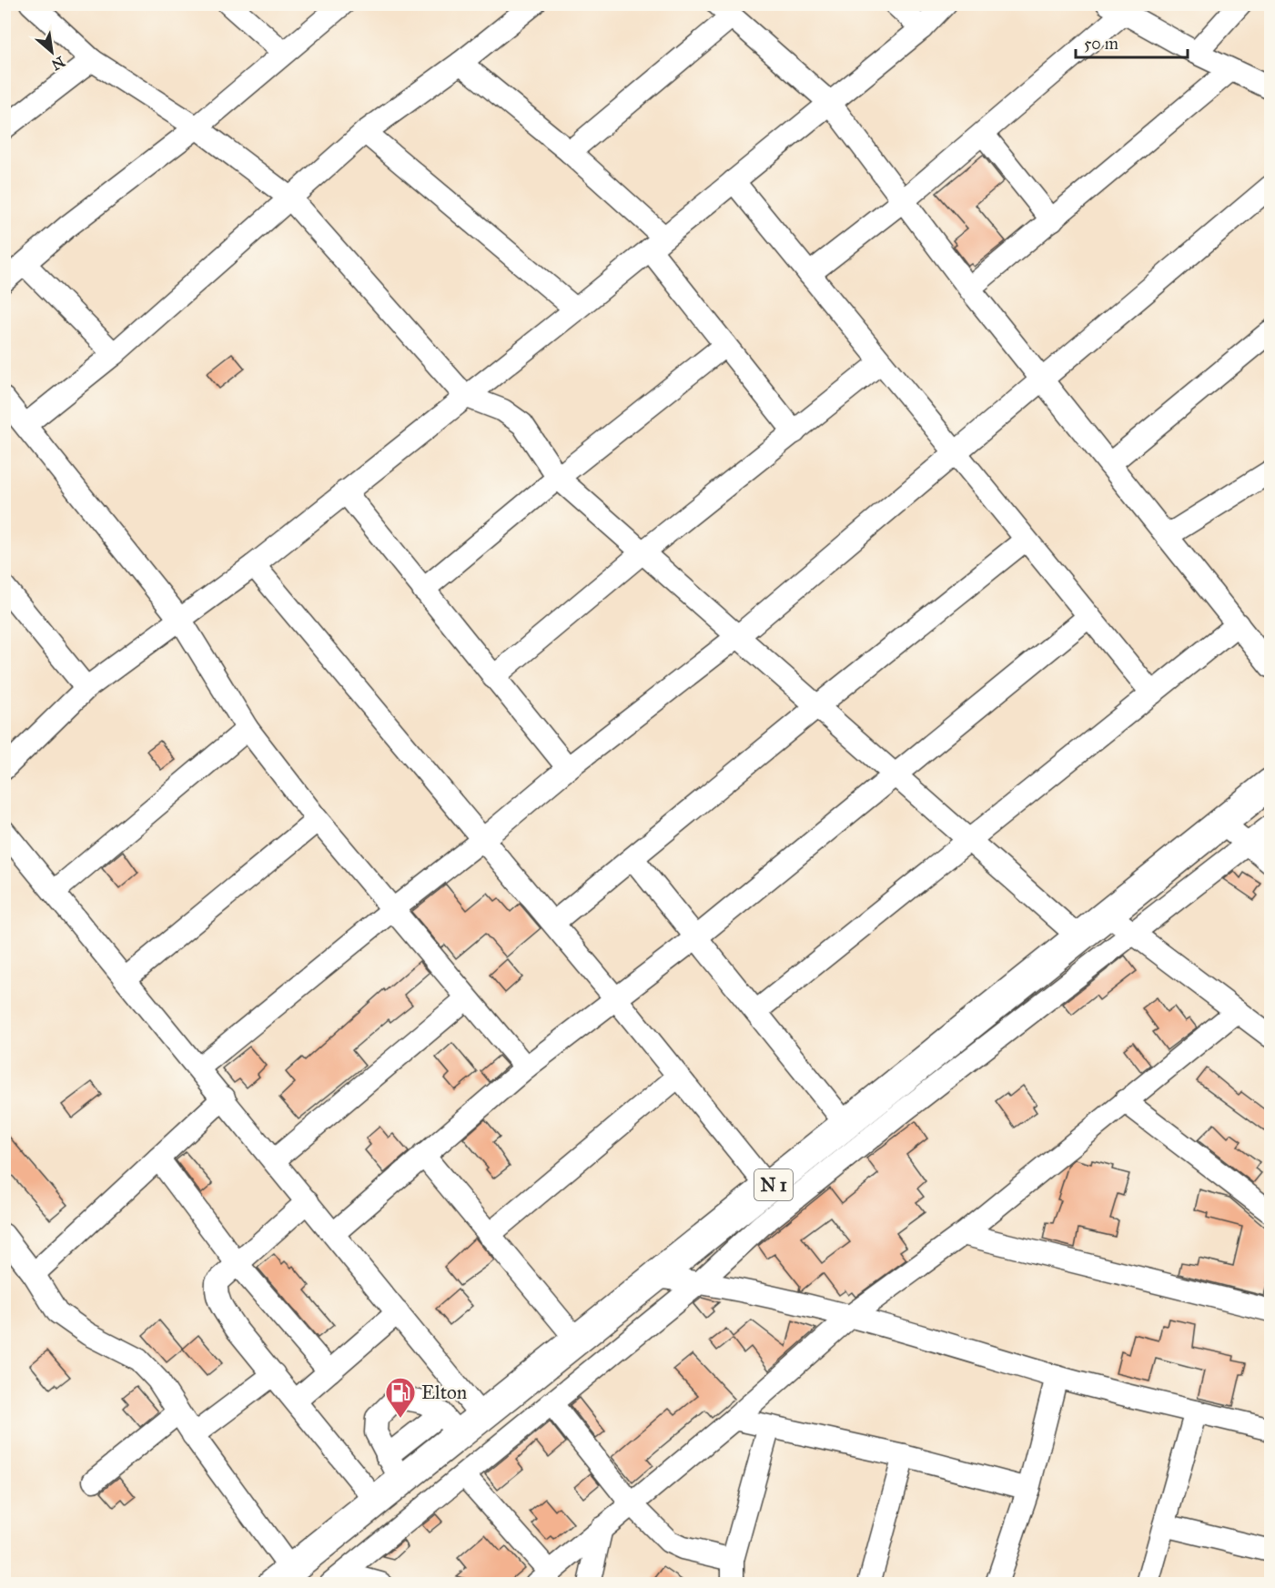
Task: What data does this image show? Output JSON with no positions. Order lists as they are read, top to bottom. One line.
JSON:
{"streets":{"highway":["N 1"]},"places":{"fuel station":["Elton"]},"scale_bar":"50 m","north":"bottom right"}
